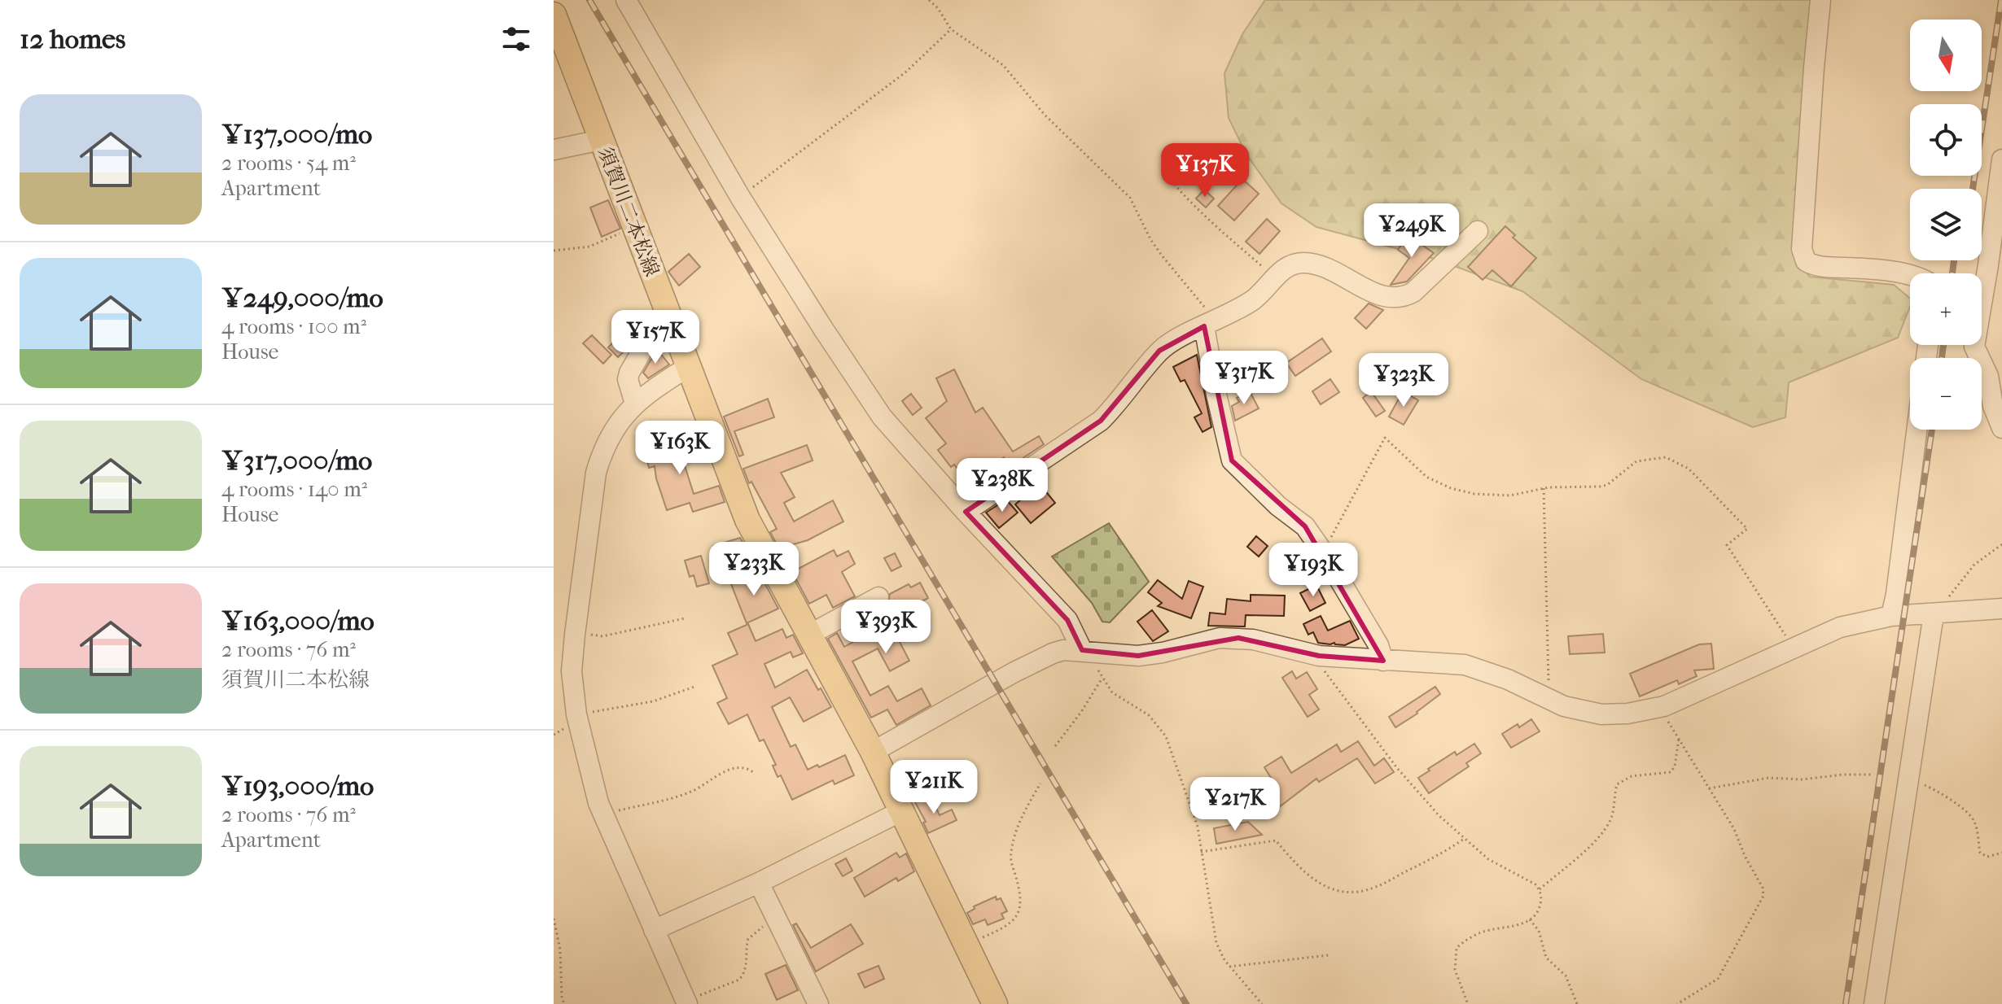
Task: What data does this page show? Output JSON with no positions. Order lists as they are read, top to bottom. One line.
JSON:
{"streets":{"main road":["須賀川二本松線"]},"north":"bottom","page":{"heading":"12 homes","map_buttons":["+","−"],"list":[{"name":"¥137,000/mo","note":"2 rooms · 54 m² · Apartment"},{"name":"¥249,000/mo","note":"4 rooms · 100 m² · House"},{"name":"¥317,000/mo","note":"4 rooms · 140 m² · House"},{"name":"¥163,000/mo","note":"2 rooms · 76 m² · 須賀川二本松線"},{"name":"¥193,000/mo","note":"2 rooms · 76 m² · Apartment"}],"price":["¥137K","¥249K","¥157K","¥317K","¥323K","¥163K","¥238K","¥233K","¥193K","¥393K","¥211K","¥217K"]}}
